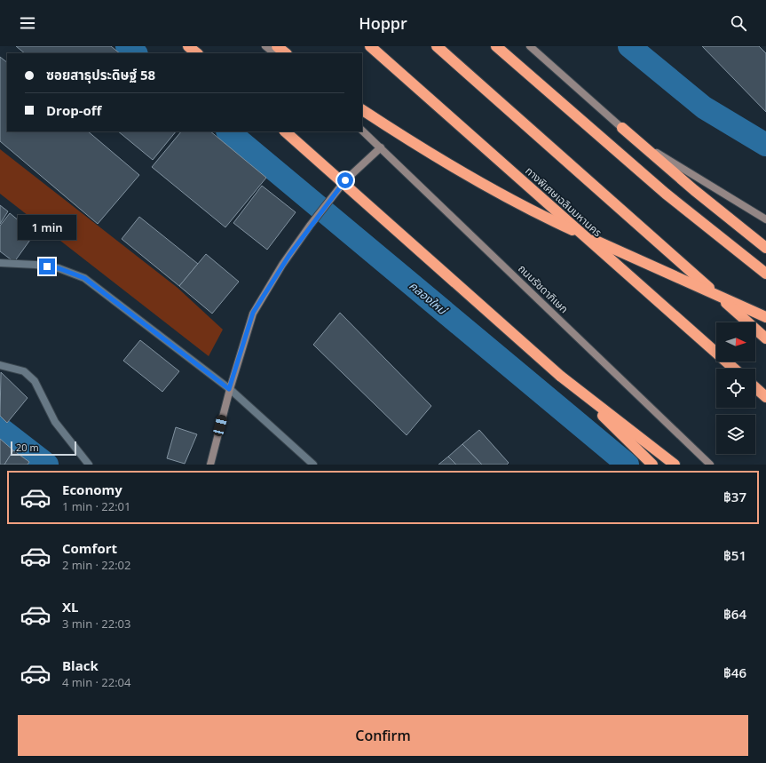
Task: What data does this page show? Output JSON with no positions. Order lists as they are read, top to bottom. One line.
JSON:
{"streets":{"highway":["ทางพิเศษเฉลิมมหานคร"],"main road":["ถนนรัชดาภิเษก"]},"water":["คลองใหม่"],"scale_bar":"20 m","north":"right","page":{"header":"Hoppr","banner":["ซอยสาธุประดิษฐ์ 58","Drop-off"],"bubble":"1 min","scale":"20 m","list":[{"name":"Economy","note":"1 min · 22:01","value":"฿37"},{"name":"Comfort","note":"2 min · 22:02","value":"฿51"},{"name":"XL","note":"3 min · 22:03","value":"฿64"},{"name":"Black","note":"4 min · 22:04","value":"฿46"}],"buttons":"Confirm"}}
